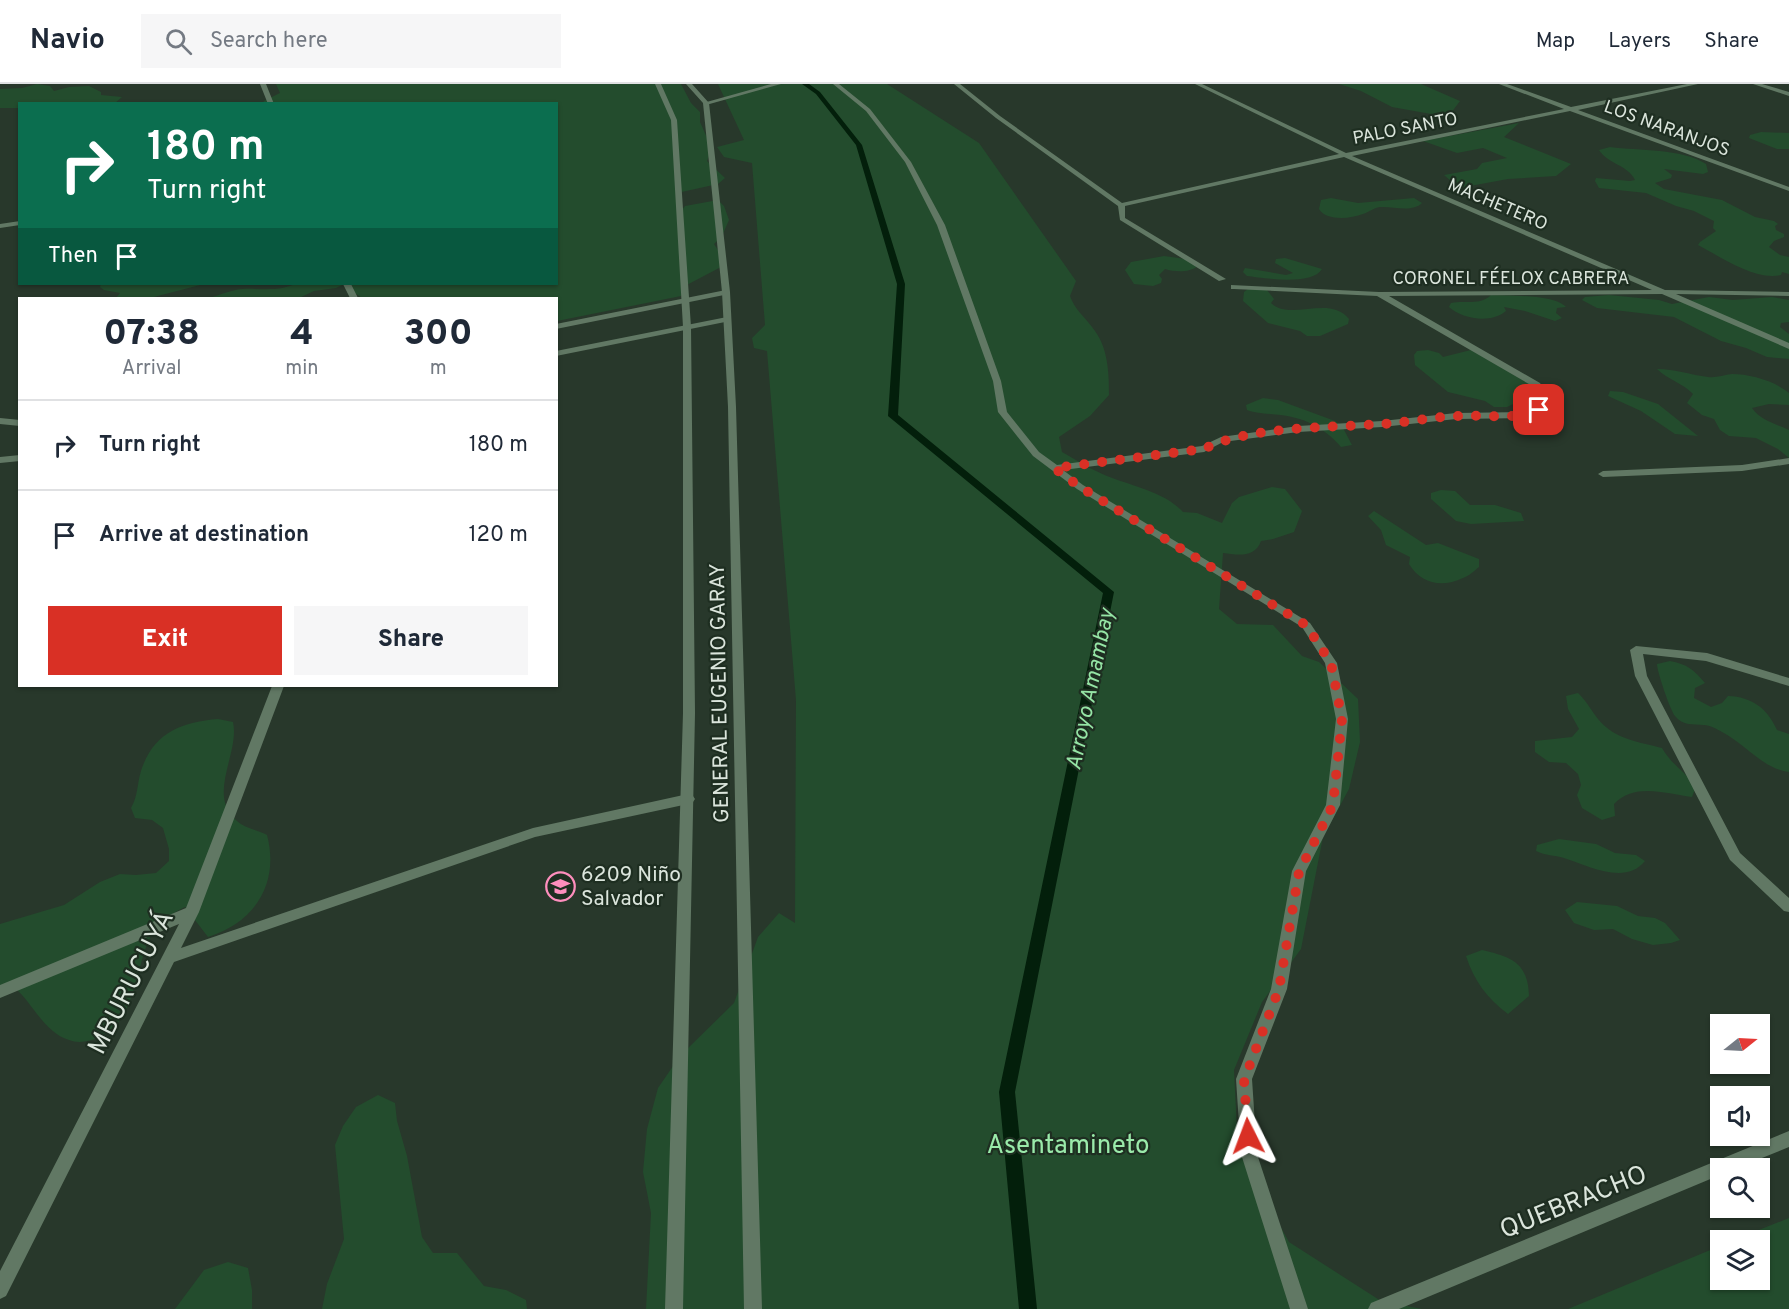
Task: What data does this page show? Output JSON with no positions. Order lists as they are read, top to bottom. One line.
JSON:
{"streets":{"street":["PALO SANTO","LOS NARANJOS","MACHETERO","CORONEL FÉELOX CABRERA","GENERAL EUGENIO GARAY","MBURUCUYÁ","QUEBRACHO"]},"crossings":[["PALO SANTO","LOS NARANJOS"],["PALO SANTO","MACHETERO"],["MACHETERO","CORONEL FÉELOX CABRERA"]],"water":["Arroyo Amambay"],"parks":["Asentamineto"],"places":{"school or university":["6209 Niño Salvador"]},"north":"right","page":{"header":"Navio","search":"Search here","nav":["Map","Layers","Share"],"turn":["180 m","Turn right"],"then":"Then","eta":["07:38","Arrival","4","min","300","m"],"list":[{"name":"Turn right","value":"180 m"},{"name":"Arrive at destination","value":"120 m"}],"buttons":["Exit","Share"]}}
